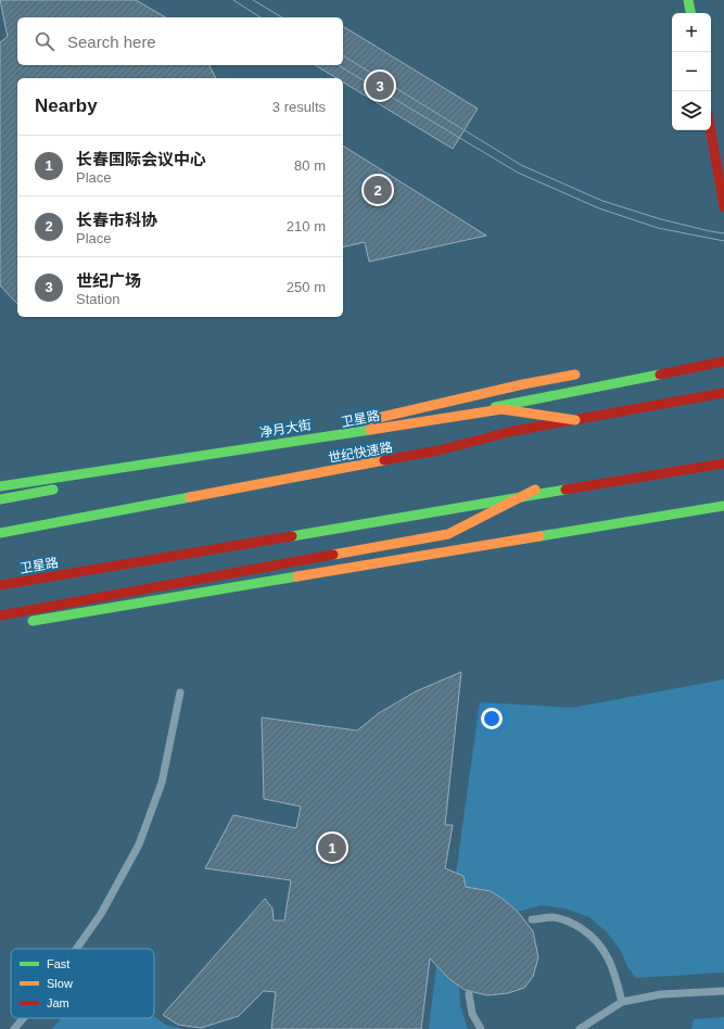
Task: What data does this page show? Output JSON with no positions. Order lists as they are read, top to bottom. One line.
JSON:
{"streets":{"main road":["卫星路","净月大街","世纪快速路"]},"crossings":[["净月大街","世纪快速路"]],"legend":["Fast","Slow","Jam"],"page":{"map_buttons":["+","−"],"search":"Search here","pins":["3","2","1"],"heading":["Nearby","3 results"],"list":[{"mark":"1","name":"长春国际会议中心","note":"Place","value":"80 m"},{"mark":"2","name":"长春市科协","note":"Place","value":"210 m"},{"mark":"3","name":"世纪广场","note":"Station","value":"250 m"}]}}
